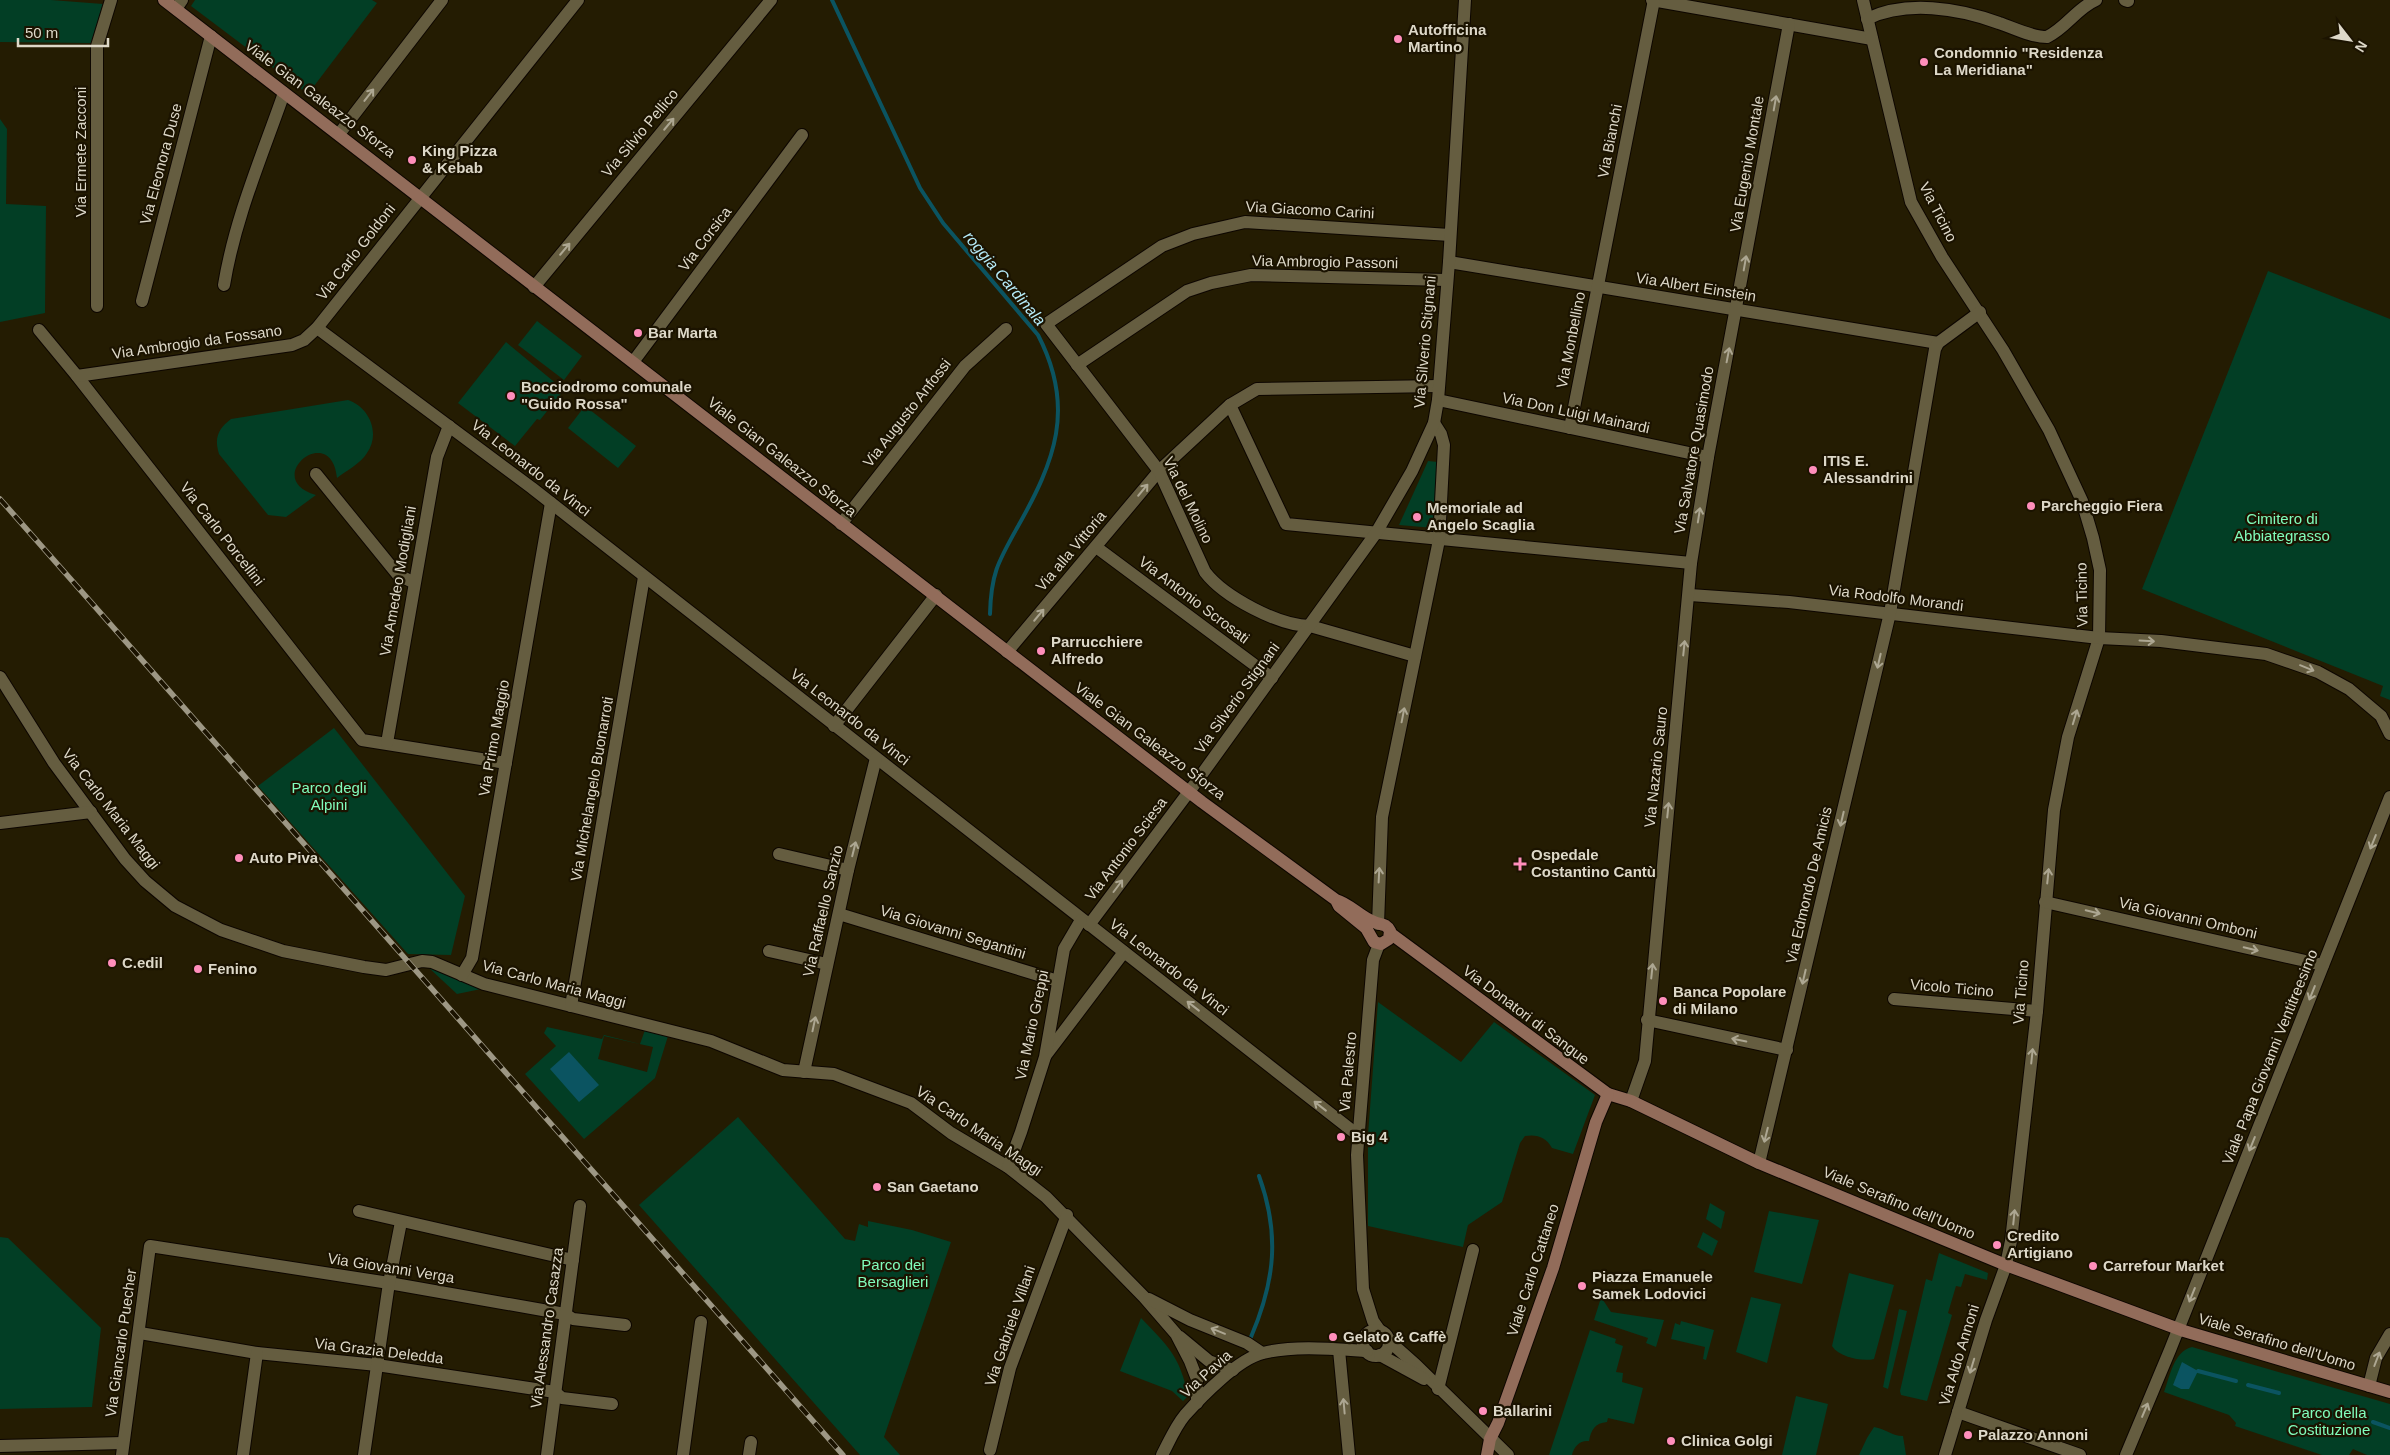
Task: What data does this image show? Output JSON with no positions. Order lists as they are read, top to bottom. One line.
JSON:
{"streets":{"street":["Viale Gian Galeazzo Sforza","Via Silvio Pellico","Via Bianchi","Via Ermete Zacconi","Via Eleonora Duse","Via Eugenio Montale","Via Giacomo Carini","Via Ticino","Via Corsica","Via Carlo Goldoni","Via Ambrogio Passoni","Via Albert Einstein","Via Monbellino","Via Ambrogio da Fossano","Via Silverio Stignani","Via Augusto Anfossi","Via Don Luigi Mainardi","Via Salvatore Quasimodo","Via Leonardo da Vinci","Via del Molino","Via Carlo Porcellini","Via alla Vittoria","Via Amedeo Modigliani","Via Rodolfo Morandi","Via Antonio Scrosati","Via Primo Maggio","Via Nazario Sauro","Via Michelangelo Buonarroti","Via Carlo Maria Maggi","Via Antonio Sciesa","Via Edmondo De Amicis","Via Raffaello Sanzio","Via Giovanni Omboni","Via Giovanni Segantini","Vicolo Ticino","Via Donatori di Sangue","Via Mario Greppi","Viale Papa Giovanni Ventitreesimo","Via Palestro","Viale Serafino dell'Uomo","Via Giovanni Verga","Viale Carlo Cattaneo","Via Gabriele Villani","Via Alessandro Casazza","Via Giancarlo Puecher","Via Grazia Deledda","Via Aldo Annoni","Via Pavia"]},"crossings":[["Viale Gian Galeazzo Sforza","Via Silvio Pellico"],["Viale Gian Galeazzo Sforza","Via Eleonora Duse"],["Viale Gian Galeazzo Sforza","Via Corsica"],["Viale Gian Galeazzo Sforza","Via Carlo Goldoni"],["Viale Gian Galeazzo Sforza","Via Silverio Stignani"],["Viale Gian Galeazzo Sforza","Via Augusto Anfossi"],["Viale Gian Galeazzo Sforza","Via alla Vittoria"],["Viale Gian Galeazzo Sforza","Via Antonio Sciesa"],["Via Bianchi","Via Albert Einstein"],["Via Bianchi","Via Monbellino"],["Via Eugenio Montale","Via Albert Einstein"],["Via Eugenio Montale","Via Salvatore Quasimodo"],["Via Giacomo Carini","Via Silverio Stignani"],["Via Giacomo Carini","Via del Molino"],["Via Ticino","Via Rodolfo Morandi"],["Via Ticino","Via Giovanni Omboni"],["Via Ticino","Vicolo Ticino"],["Via Ticino","Viale Serafino dell'Uomo"],["Via Ticino","Via Aldo Annoni"],["Via Carlo Goldoni","Via Ambrogio da Fossano"],["Via Carlo Goldoni","Via Leonardo da Vinci"],["Via Ambrogio Passoni","Via Silverio Stignani"],["Via Ambrogio Passoni","Via del Molino"],["Via Albert Einstein","Via Monbellino"],["Via Albert Einstein","Via Silverio Stignani"],["Via Albert Einstein","Via Salvatore Quasimodo"],["Via Albert Einstein","Via Edmondo De Amicis"],["Via Monbellino","Via Don Luigi Mainardi"],["Via Ambrogio da Fossano","Via Leonardo da Vinci"],["Via Ambrogio da Fossano","Via Carlo Porcellini"],["Via Silverio Stignani","Via Don Luigi Mainardi"],["Via Silverio Stignani","Via del Molino"],["Via Silverio Stignani","Via alla Vittoria"],["Via Silverio Stignani","Via Antonio Scrosati"],["Via Silverio Stignani","Via Antonio Sciesa"],["Via Don Luigi Mainardi","Via Salvatore Quasimodo"],["Via Salvatore Quasimodo","Via Rodolfo Morandi"],["Via Salvatore Quasimodo","Via Nazario Sauro"],["Via Leonardo da Vinci","Via Amedeo Modigliani"],["Via Leonardo da Vinci","Via Primo Maggio"],["Via Leonardo da Vinci","Via Michelangelo Buonarroti"],["Via Leonardo da Vinci","Via Antonio Sciesa"],["Via Leonardo da Vinci","Via Raffaello Sanzio"],["Via Leonardo da Vinci","Via Mario Greppi"],["Via Leonardo da Vinci","Via Palestro"],["Via del Molino","Via alla Vittoria"],["Via Carlo Porcellini","Via Amedeo Modigliani"],["Via Carlo Porcellini","Via Primo Maggio"],["Via alla Vittoria","Via Antonio Scrosati"],["Via Rodolfo Morandi","Via Nazario Sauro"],["Via Rodolfo Morandi","Via Edmondo De Amicis"],["Via Primo Maggio","Via Carlo Maria Maggi"],["Via Nazario Sauro","Via Donatori di Sangue"],["Via Nazario Sauro","Viale Serafino dell'Uomo"],["Via Michelangelo Buonarroti","Via Carlo Maria Maggi"],["Via Carlo Maria Maggi","Via Raffaello Sanzio"],["Via Carlo Maria Maggi","Via Mario Greppi"],["Via Carlo Maria Maggi","Via Gabriele Villani"],["Via Carlo Maria Maggi","Via Pavia"],["Via Antonio Sciesa","Via Mario Greppi"],["Via Edmondo De Amicis","Viale Serafino dell'Uomo"],["Via Raffaello Sanzio","Via Giovanni Segantini"],["Via Giovanni Omboni","Viale Papa Giovanni Ventitreesimo"],["Via Giovanni Segantini","Via Mario Greppi"],["Via Donatori di Sangue","Via Palestro"],["Via Donatori di Sangue","Viale Serafino dell'Uomo"],["Via Donatori di Sangue","Viale Carlo Cattaneo"],["Viale Papa Giovanni Ventitreesimo","Viale Serafino dell'Uomo"],["Via Palestro","Via Pavia"],["Viale Serafino dell'Uomo","Via Aldo Annoni"],["Via Giovanni Verga","Via Alessandro Casazza"],["Via Giovanni Verga","Via Giancarlo Puecher"],["Via Alessandro Casazza","Via Grazia Deledda"],["Via Giancarlo Puecher","Via Grazia Deledda"]],"one_way":["Via Silvio Pellico","Via Eugenio Montale","Via Ticino","Via Salvatore Quasimodo","Via alla Vittoria","Via Nazario Sauro","Via Antonio Sciesa","Via Edmondo De Amicis","Via Raffaello Sanzio","Via Giovanni Omboni","Via Aldo Annoni"],"water":["roggia Cardinala"],"parks":["Cimitero di Abbiategrasso","Parco degli Alpini","Parco dei Bersaglieri","Parco della Costituzione"],"places":{"other":["Autofficina Martino","Condomnio \"Residenza La Meridiana\"","King Pizza & Kebab","Bar Marta","Bocciodromo comunale \"Guido Rossa\"","ITIS E. Alessandrini","Parcheggio Fiera","Memoriale ad Angelo Scaglia","Parrucchiere Alfredo","Auto Piva","C.edil","Fenino","Banca Popolare di Milano","Big 4","San Gaetano","Credito Artigiano","Carrefour Market","Piazza Emanuele Samek Lodovici","Gelato & Caffè","Ballarini","Palazzo Annoni","Clinica Golgi"],"health":["Ospedale Costantino Cantù"]},"scale_bar":"50 m","north":"bottom right"}
